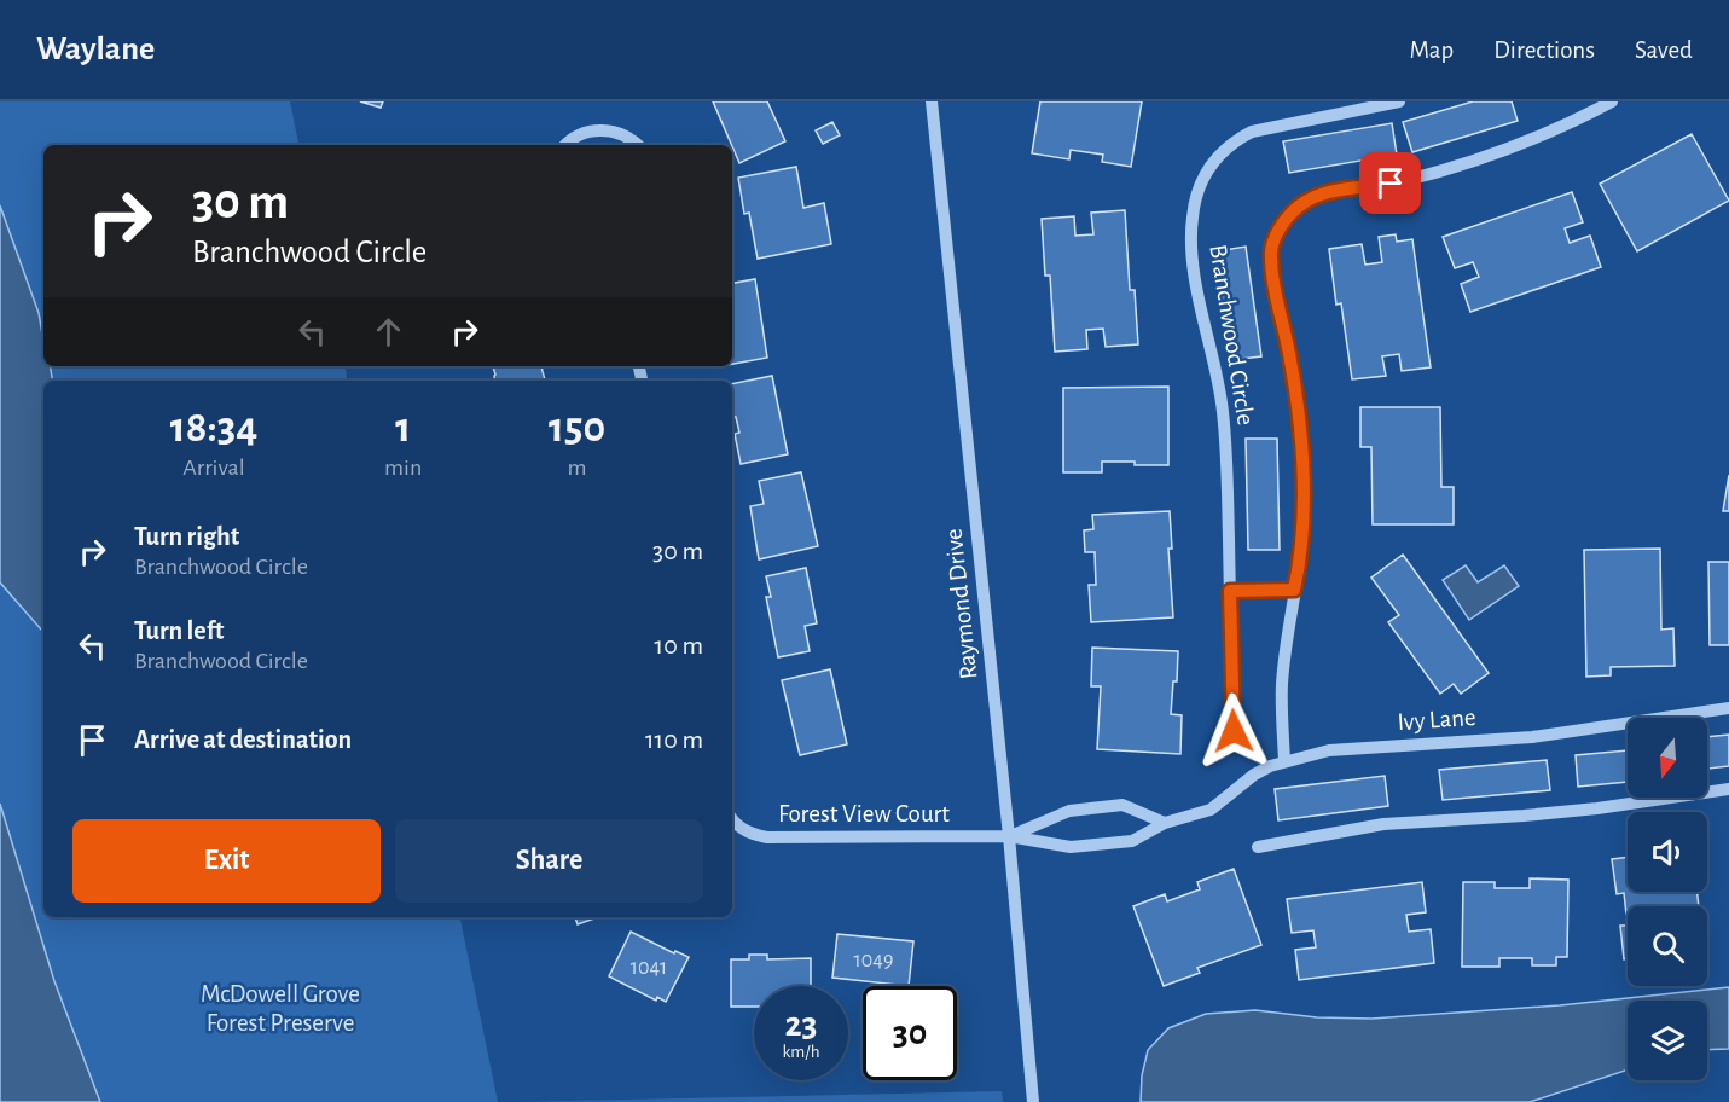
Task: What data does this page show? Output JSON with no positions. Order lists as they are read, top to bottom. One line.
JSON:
{"streets":{"street":["Branchwood Circle","Raymond Drive","Ivy Lane","Forest View Court"]},"crossings":[["Branchwood Circle","Ivy Lane"],["Raymond Drive","Ivy Lane"],["Raymond Drive","Forest View Court"],["Ivy Lane","Forest View Court"]],"parks":["McDowell Grove Forest Preserve"],"house_numbers":["1049","1041"],"north":"bottom","page":{"header":"Waylane","nav":["Map","Directions","Saved"],"turn":["30 m","Branchwood Circle"],"eta":["18:34","Arrival","1","min","150","m"],"list":[{"name":"Turn right","note":"Branchwood Circle","value":"30 m"},{"name":"Turn left","note":"Branchwood Circle","value":"10 m"},{"name":"Arrive at destination","value":"110 m"}],"buttons":["Exit","Share"],"speed":"23 km/h","limit":"30"}}
